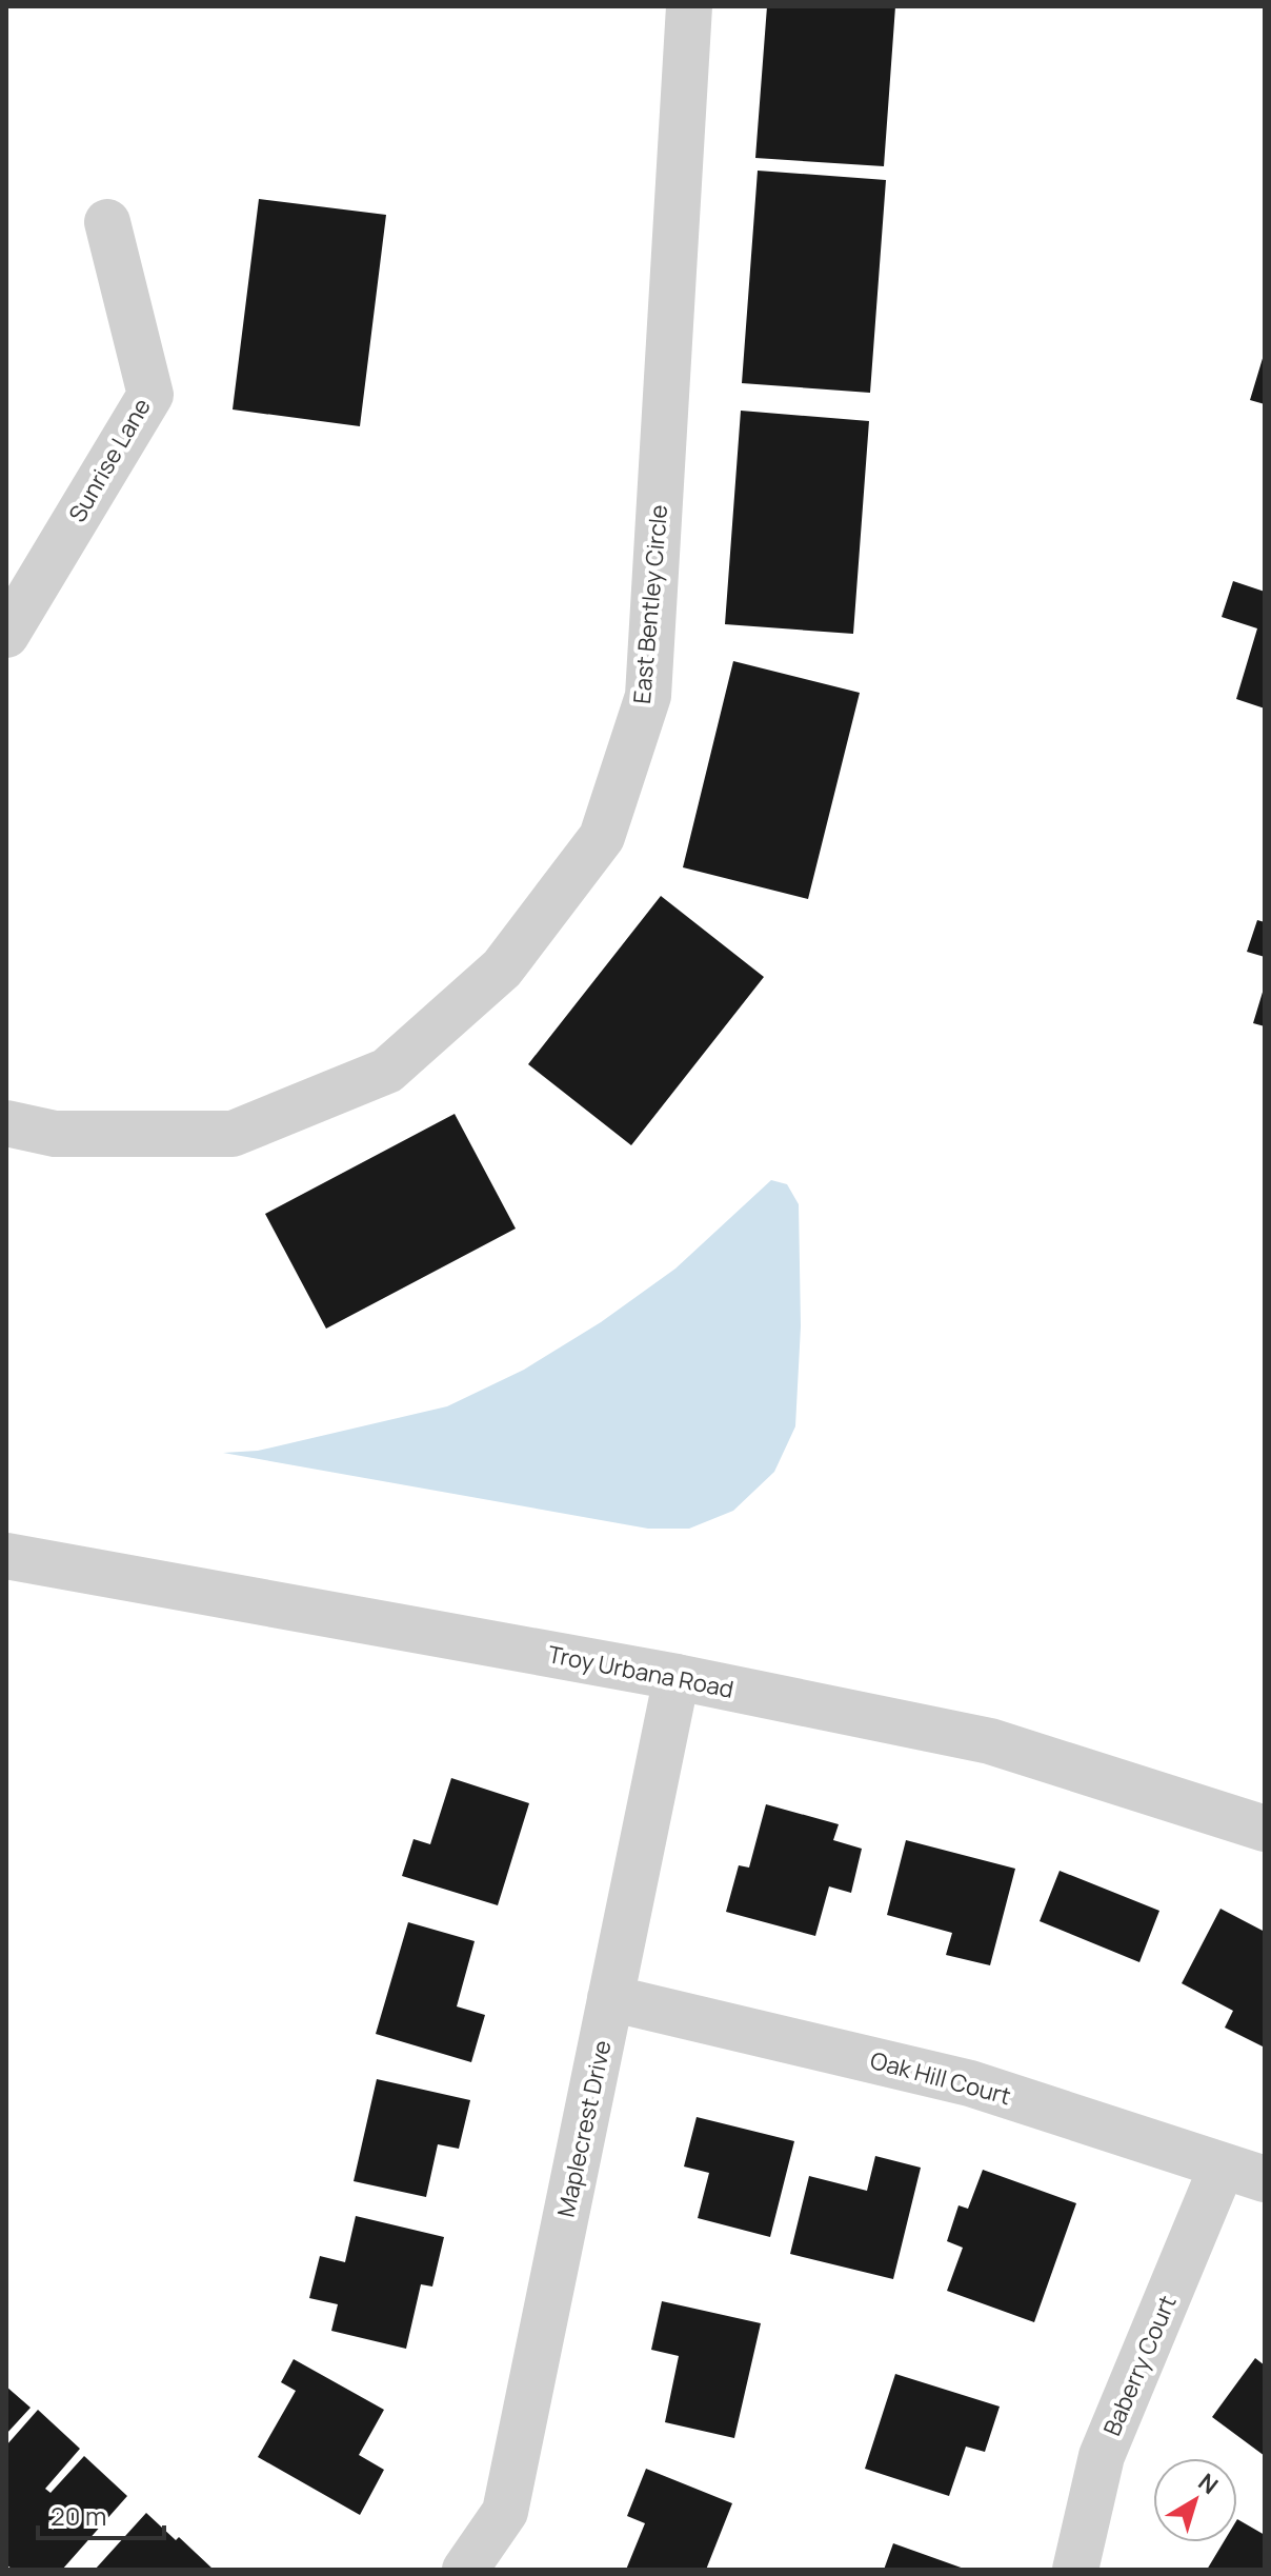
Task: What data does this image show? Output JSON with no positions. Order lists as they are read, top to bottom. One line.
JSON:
{"streets":{"street":["Sunrise Lane","East Bentley Circle","Troy Urbana Road","Oak Hill Court","Maplecrest Drive","Baberry Court"]},"crossings":[["Troy Urbana Road","Maplecrest Drive"],["Oak Hill Court","Maplecrest Drive"],["Oak Hill Court","Baberry Court"]],"scale_bar":"20 m","north":"top right"}
